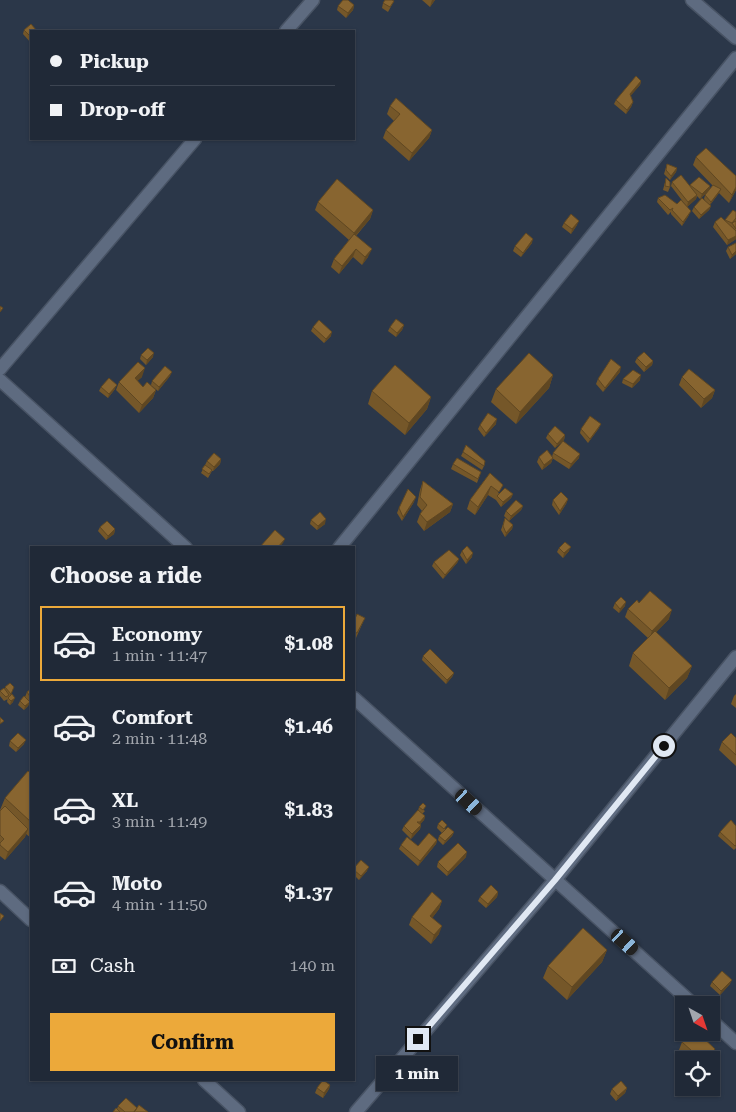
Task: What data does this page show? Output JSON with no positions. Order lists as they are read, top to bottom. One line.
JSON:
{"north":"bottom right","page":{"banner":["Pickup","Drop-off"],"heading":"Choose a ride","list":[{"name":"Economy","note":"1 min · 11:47","value":"$1.08"},{"name":"Comfort","note":"2 min · 11:48","value":"$1.46"},{"name":"XL","note":"3 min · 11:49","value":"$1.83"},{"name":"Moto","note":"4 min · 11:50","value":"$1.37"}],"pay":["Cash","140 m"],"buttons":"Confirm","bubble":"1 min"}}
